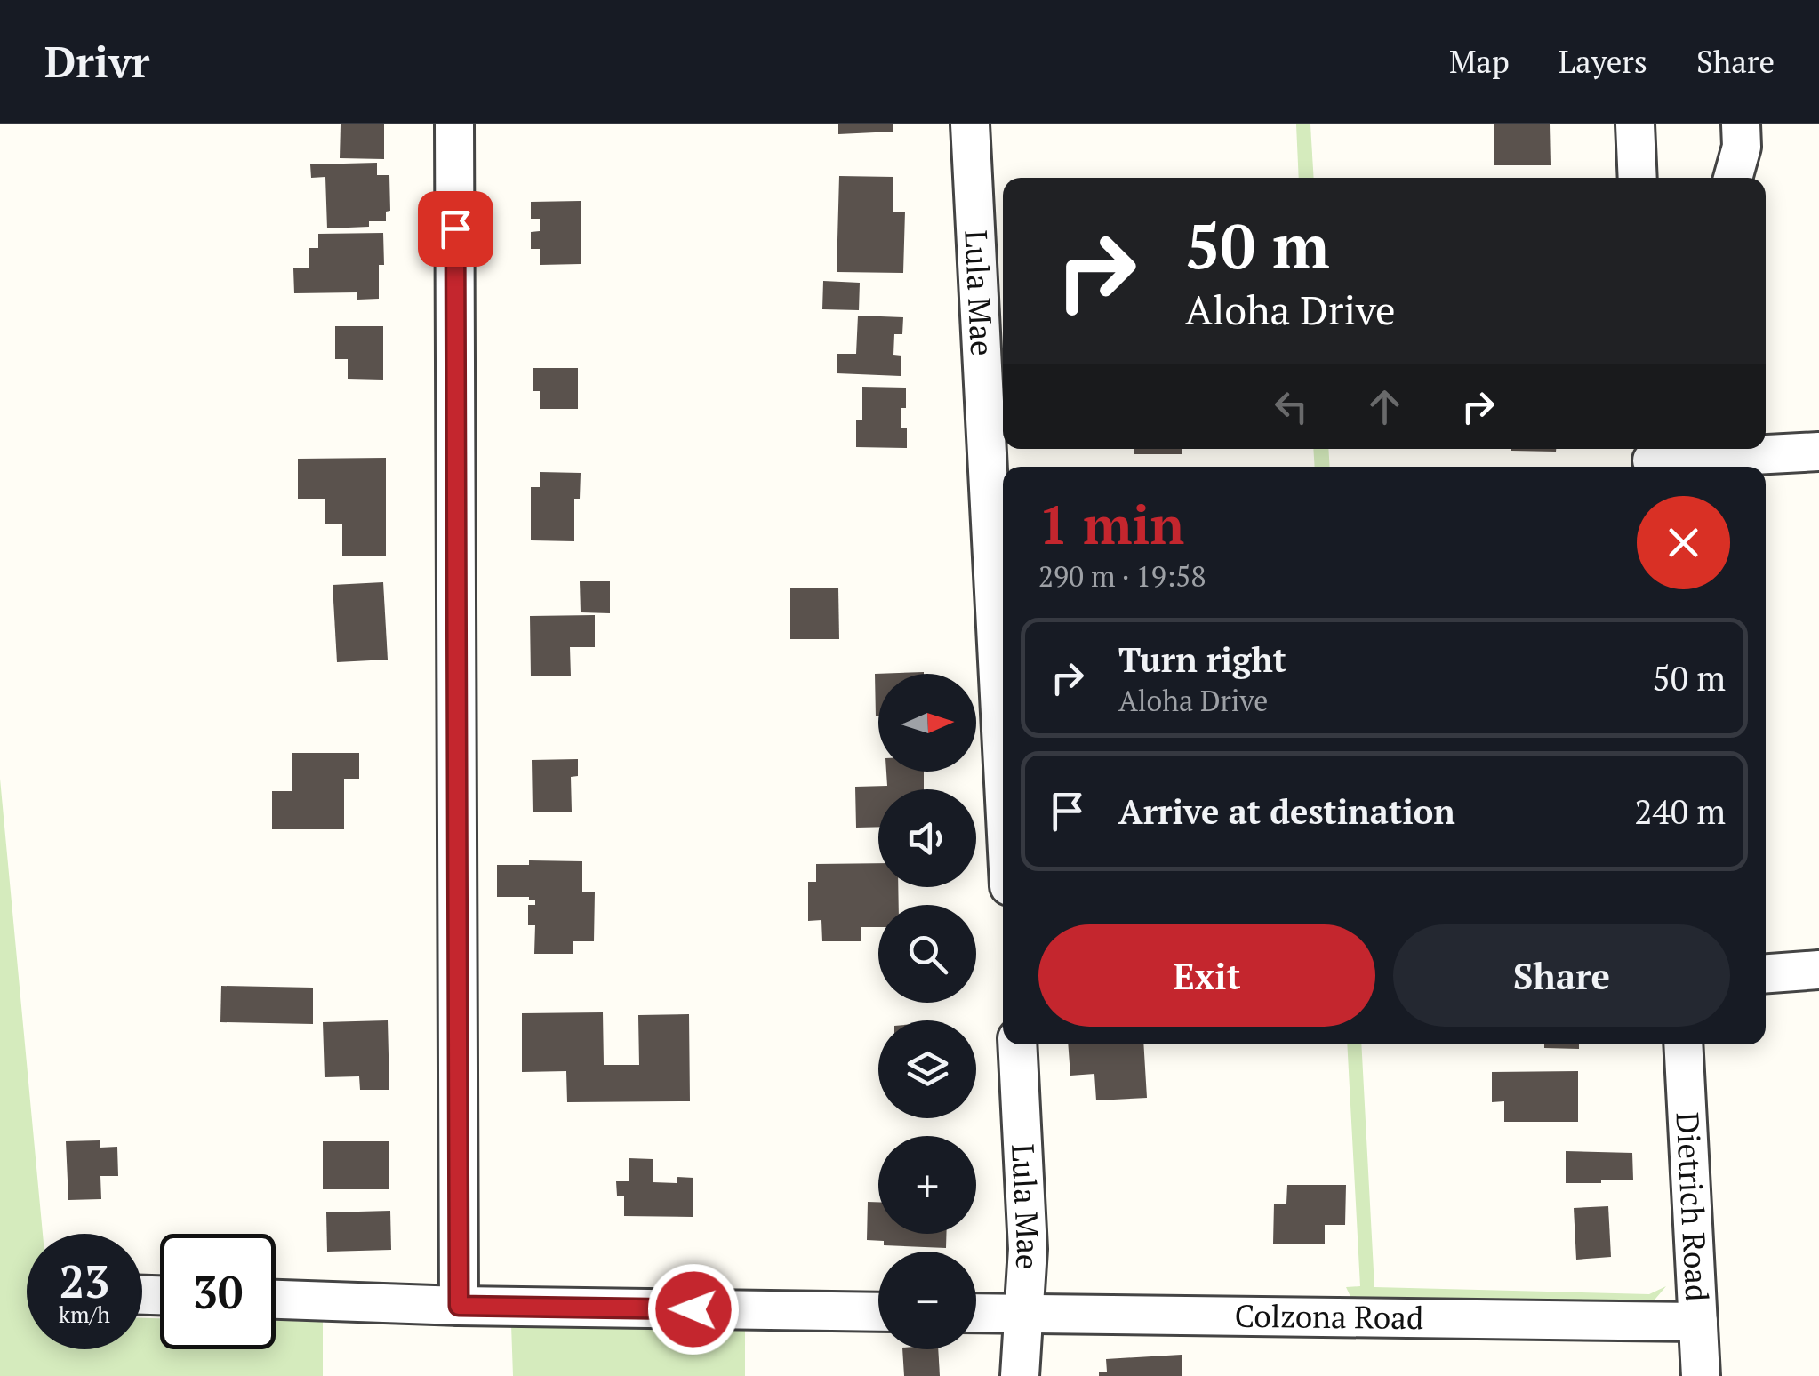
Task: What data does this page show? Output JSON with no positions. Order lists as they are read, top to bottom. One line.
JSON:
{"streets":{"street":["Lula Mae","Dietrich Road","Colzona Road"]},"crossings":[["Lula Mae","Colzona Road"],["Dietrich Road","Colzona Road"]],"north":"right","page":{"header":"Drivr","nav":["Map","Layers","Share"],"turn":["50 m","Aloha Drive"],"heading":["1 min","290 m · 19:58"],"list":[{"name":"Turn right","note":"Aloha Drive","value":"50 m"},{"name":"Arrive at destination","value":"240 m"}],"map_buttons":["+","−"],"buttons":["Exit","Share"],"speed":"23 km/h","limit":"30"}}
